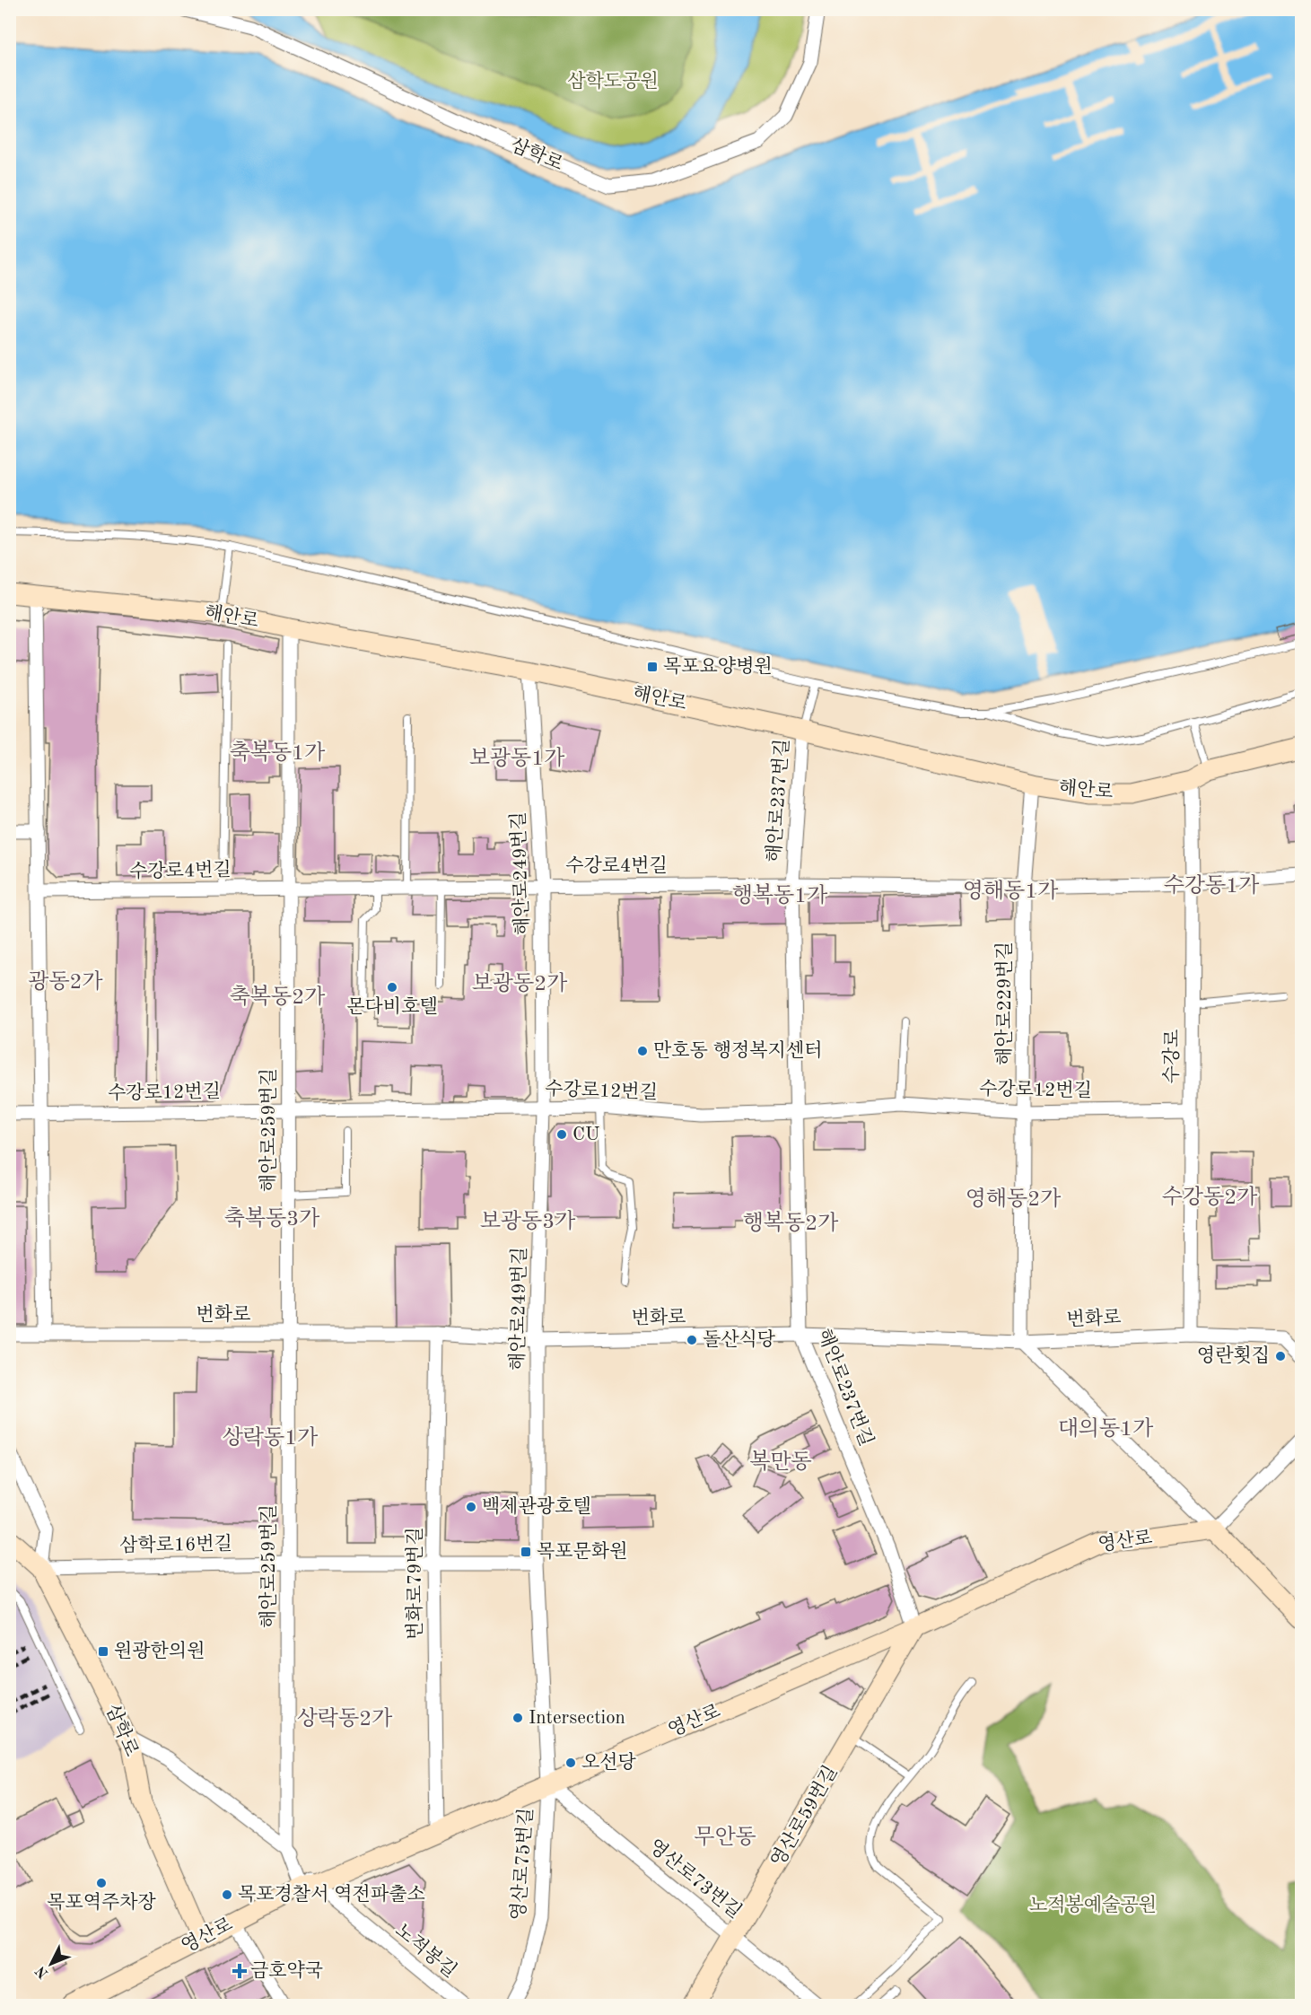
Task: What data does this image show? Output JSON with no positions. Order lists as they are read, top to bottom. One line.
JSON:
{"streets":{"street":["삼학로","해안로","해안로237번길","수강로4번길","해안로249번길","해안로229번길","수강로","수강로12번길","해안로259번길","번화로","영산로","삼학로16번길","번화로79번길","영산로59번길","영산로75번길","영산로73번길","노적봉길"]},"crossings":[["삼학로","영산로"],["삼학로","삼학로16번길"],["삼학로","노적봉길"],["해안로","해안로237번길"],["해안로","해안로249번길"],["해안로","해안로229번길"],["해안로","수강로"],["해안로","해안로259번길"],["해안로237번길","수강로4번길"],["해안로237번길","수강로12번길"],["해안로237번길","번화로"],["해안로237번길","영산로"],["해안로237번길","영산로59번길"],["수강로4번길","해안로249번길"],["수강로4번길","해안로229번길"],["수강로4번길","수강로"],["수강로4번길","해안로259번길"],["해안로249번길","수강로12번길"],["해안로249번길","번화로"],["해안로249번길","영산로"],["해안로249번길","삼학로16번길"],["해안로249번길","영산로75번길"],["해안로249번길","영산로73번길"],["해안로229번길","수강로12번길"],["해안로229번길","번화로"],["수강로","수강로12번길"],["수강로","번화로"],["수강로12번길","해안로259번길"],["해안로259번길","번화로"],["해안로259번길","삼학로16번길"],["해안로259번길","노적봉길"],["번화로","번화로79번길"],["영산로","번화로79번길"],["영산로","영산로59번길"],["영산로","영산로75번길"],["영산로","영산로73번길"],["영산로","노적봉길"],["삼학로16번길","번화로79번길"],["영산로59번길","영산로73번길"],["영산로75번길","영산로73번길"]],"districts":["축복동1가","보광동1가","수강동1가","영해동1가","행복동1가","광동2가","보광동2가","축복동2가","수강동2가","영해동2가","축복동3가","보광동3가","행복동2가","대의동1가","상락동1가","복만동","상락동2가","무안동"],"parks":["삼학도공원","노적봉예술공원"],"places":{"transit":["목포요양병원","목포문화원","원광한의원"],"other":["몬다비호텔","만호동 행정복지센터","CU","돌산식당","영란횟집","백제관광호텔","Intersection","오선당","목포역주차장","목포경찰서 역전파출소"],"health":["금호약국"]},"north":"bottom left"}
